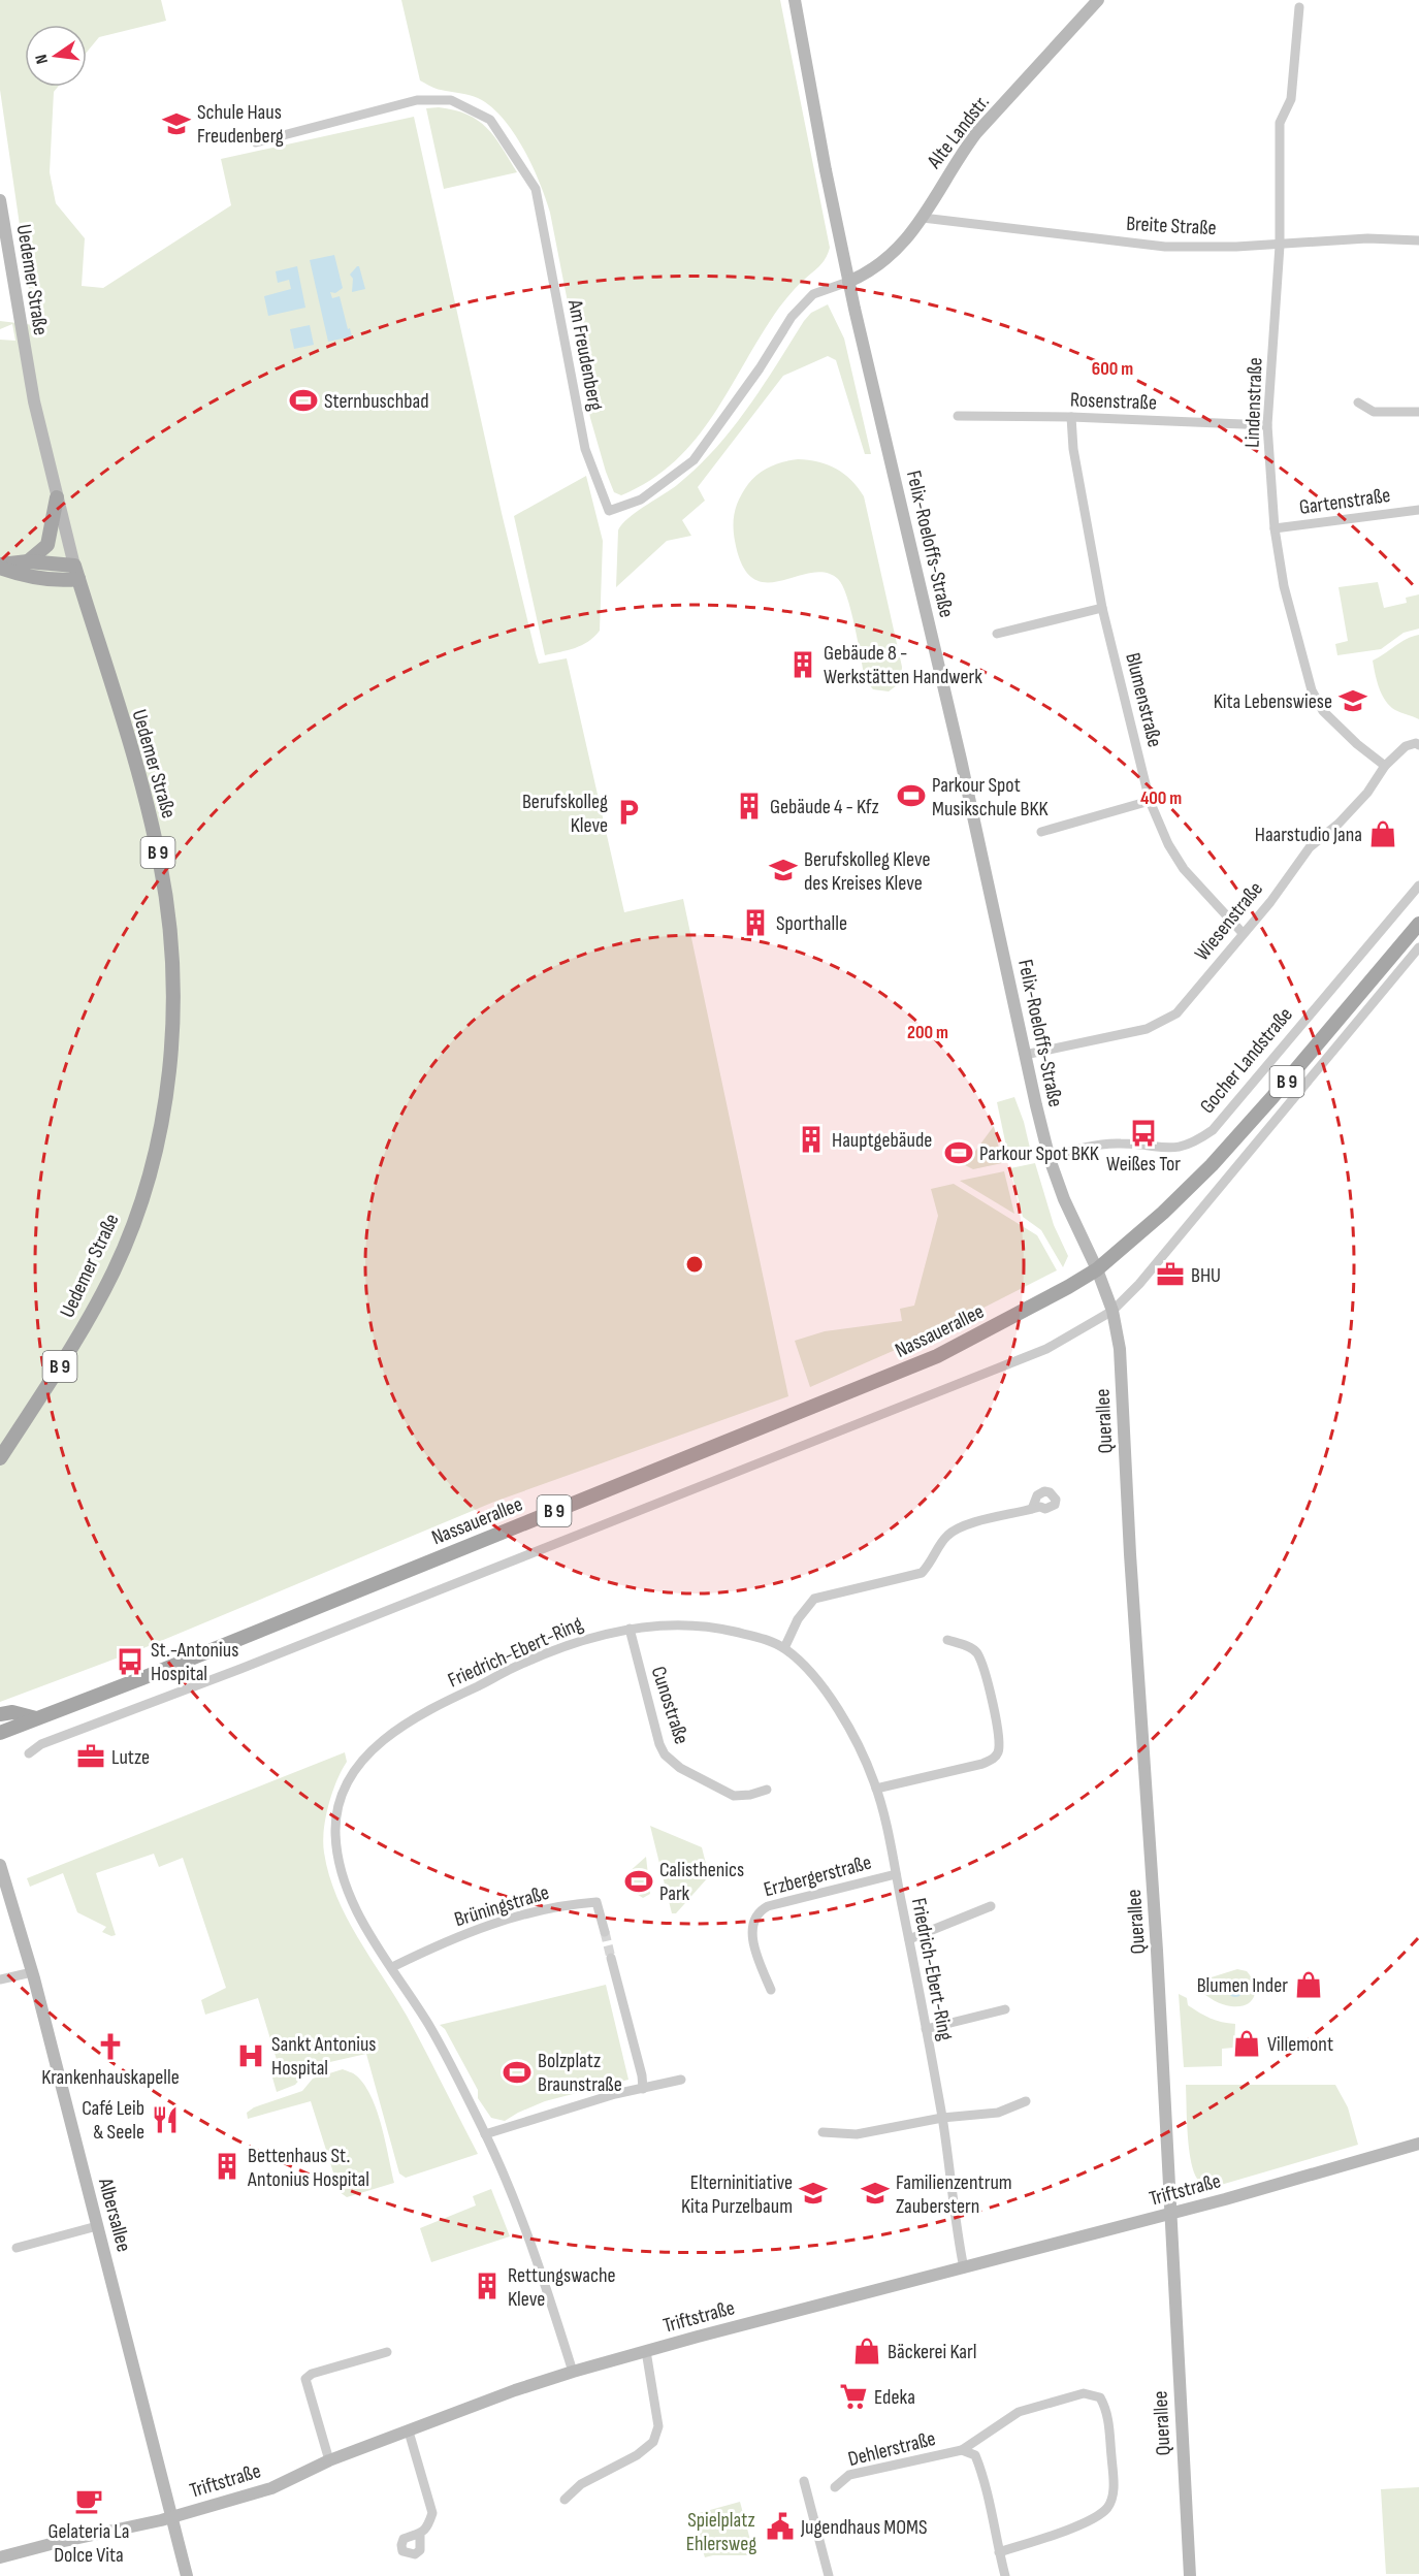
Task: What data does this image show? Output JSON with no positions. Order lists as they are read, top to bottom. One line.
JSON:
{"streets":{"main road":["Uedemer Straße","B 9","Nassauerallee"],"street":["Alte Landstr.","Breite Straße","Am Freudenberg","Rosenstraße","Lindenstraße","Gartenstraße","Felix-Roeloffs-Straße","Blumenstraße","Wiesenstraße","Gocher Landstraße","Querallee","Friedrich-Ebert-Ring","Cunostraße","Erzbergerstraße","Brüningstraße","Triftstraße","Albersallee","Dehlerstraße"]},"crossings":[["Alte Landstr.","Breite Straße"],["Alte Landstr.","Am Freudenberg"],["Alte Landstr.","Felix-Roeloffs-Straße"],["Breite Straße","Lindenstraße"],["Am Freudenberg","Felix-Roeloffs-Straße"],["Rosenstraße","Lindenstraße"],["Rosenstraße","Blumenstraße"],["Lindenstraße","Gartenstraße"],["Lindenstraße","Wiesenstraße"],["Felix-Roeloffs-Straße","B 9"],["Felix-Roeloffs-Straße","Wiesenstraße"],["Felix-Roeloffs-Straße","Gocher Landstraße"],["Felix-Roeloffs-Straße","Nassauerallee"],["Felix-Roeloffs-Straße","Querallee"],["Blumenstraße","Wiesenstraße"],["B 9","Nassauerallee"],["B 9","Querallee"],["Nassauerallee","Querallee"],["Querallee","Triftstraße"],["Friedrich-Ebert-Ring","Cunostraße"],["Friedrich-Ebert-Ring","Erzbergerstraße"],["Friedrich-Ebert-Ring","Brüningstraße"],["Friedrich-Ebert-Ring","Triftstraße"],["Triftstraße","Albersallee"]],"parks":["Spielplatz Ehlersweg"],"places":{"school or university":["Schule Haus Freudenberg","Kita Lebenswiese","Berufskolleg Kleve des Kreises Kleve","Elterninitiative Kita Purzelbaum","Familienzentrum Zauberstern"],"sports":["Sternbuschbad","Parkour Spot Musikschule BKK","Parkour Spot BKK","Calisthenics Park","Bolzplatz Braunstraße"],"building":["Gebäude 8 - Werkstätten Handwerk","Gebäude 4 - Kfz","Sporthalle","Hauptgebäude","Bettenhaus St. Antonius Hospital","Rettungswache Kleve"],"parking":["Berufskolleg Kleve"],"shop":["Haarstudio Jana","Blumen Inder","Villemont","Bäckerei Karl"],"bus stop":["Weißes Tor","St.-Antonius Hospital"],"office":["BHU","Lutze"],"church":["Krankenhauskapelle"],"hospital":["Sankt Antonius Hospital"],"restaurant":["Café Leib & Seele"],"supermarket":["Edeka"],"cafe":["Gelateria La Dolce Vita"],"public building":["Jugendhaus MOMS"]},"north":"left","rings":["600 m","400 m","200 m"]}
